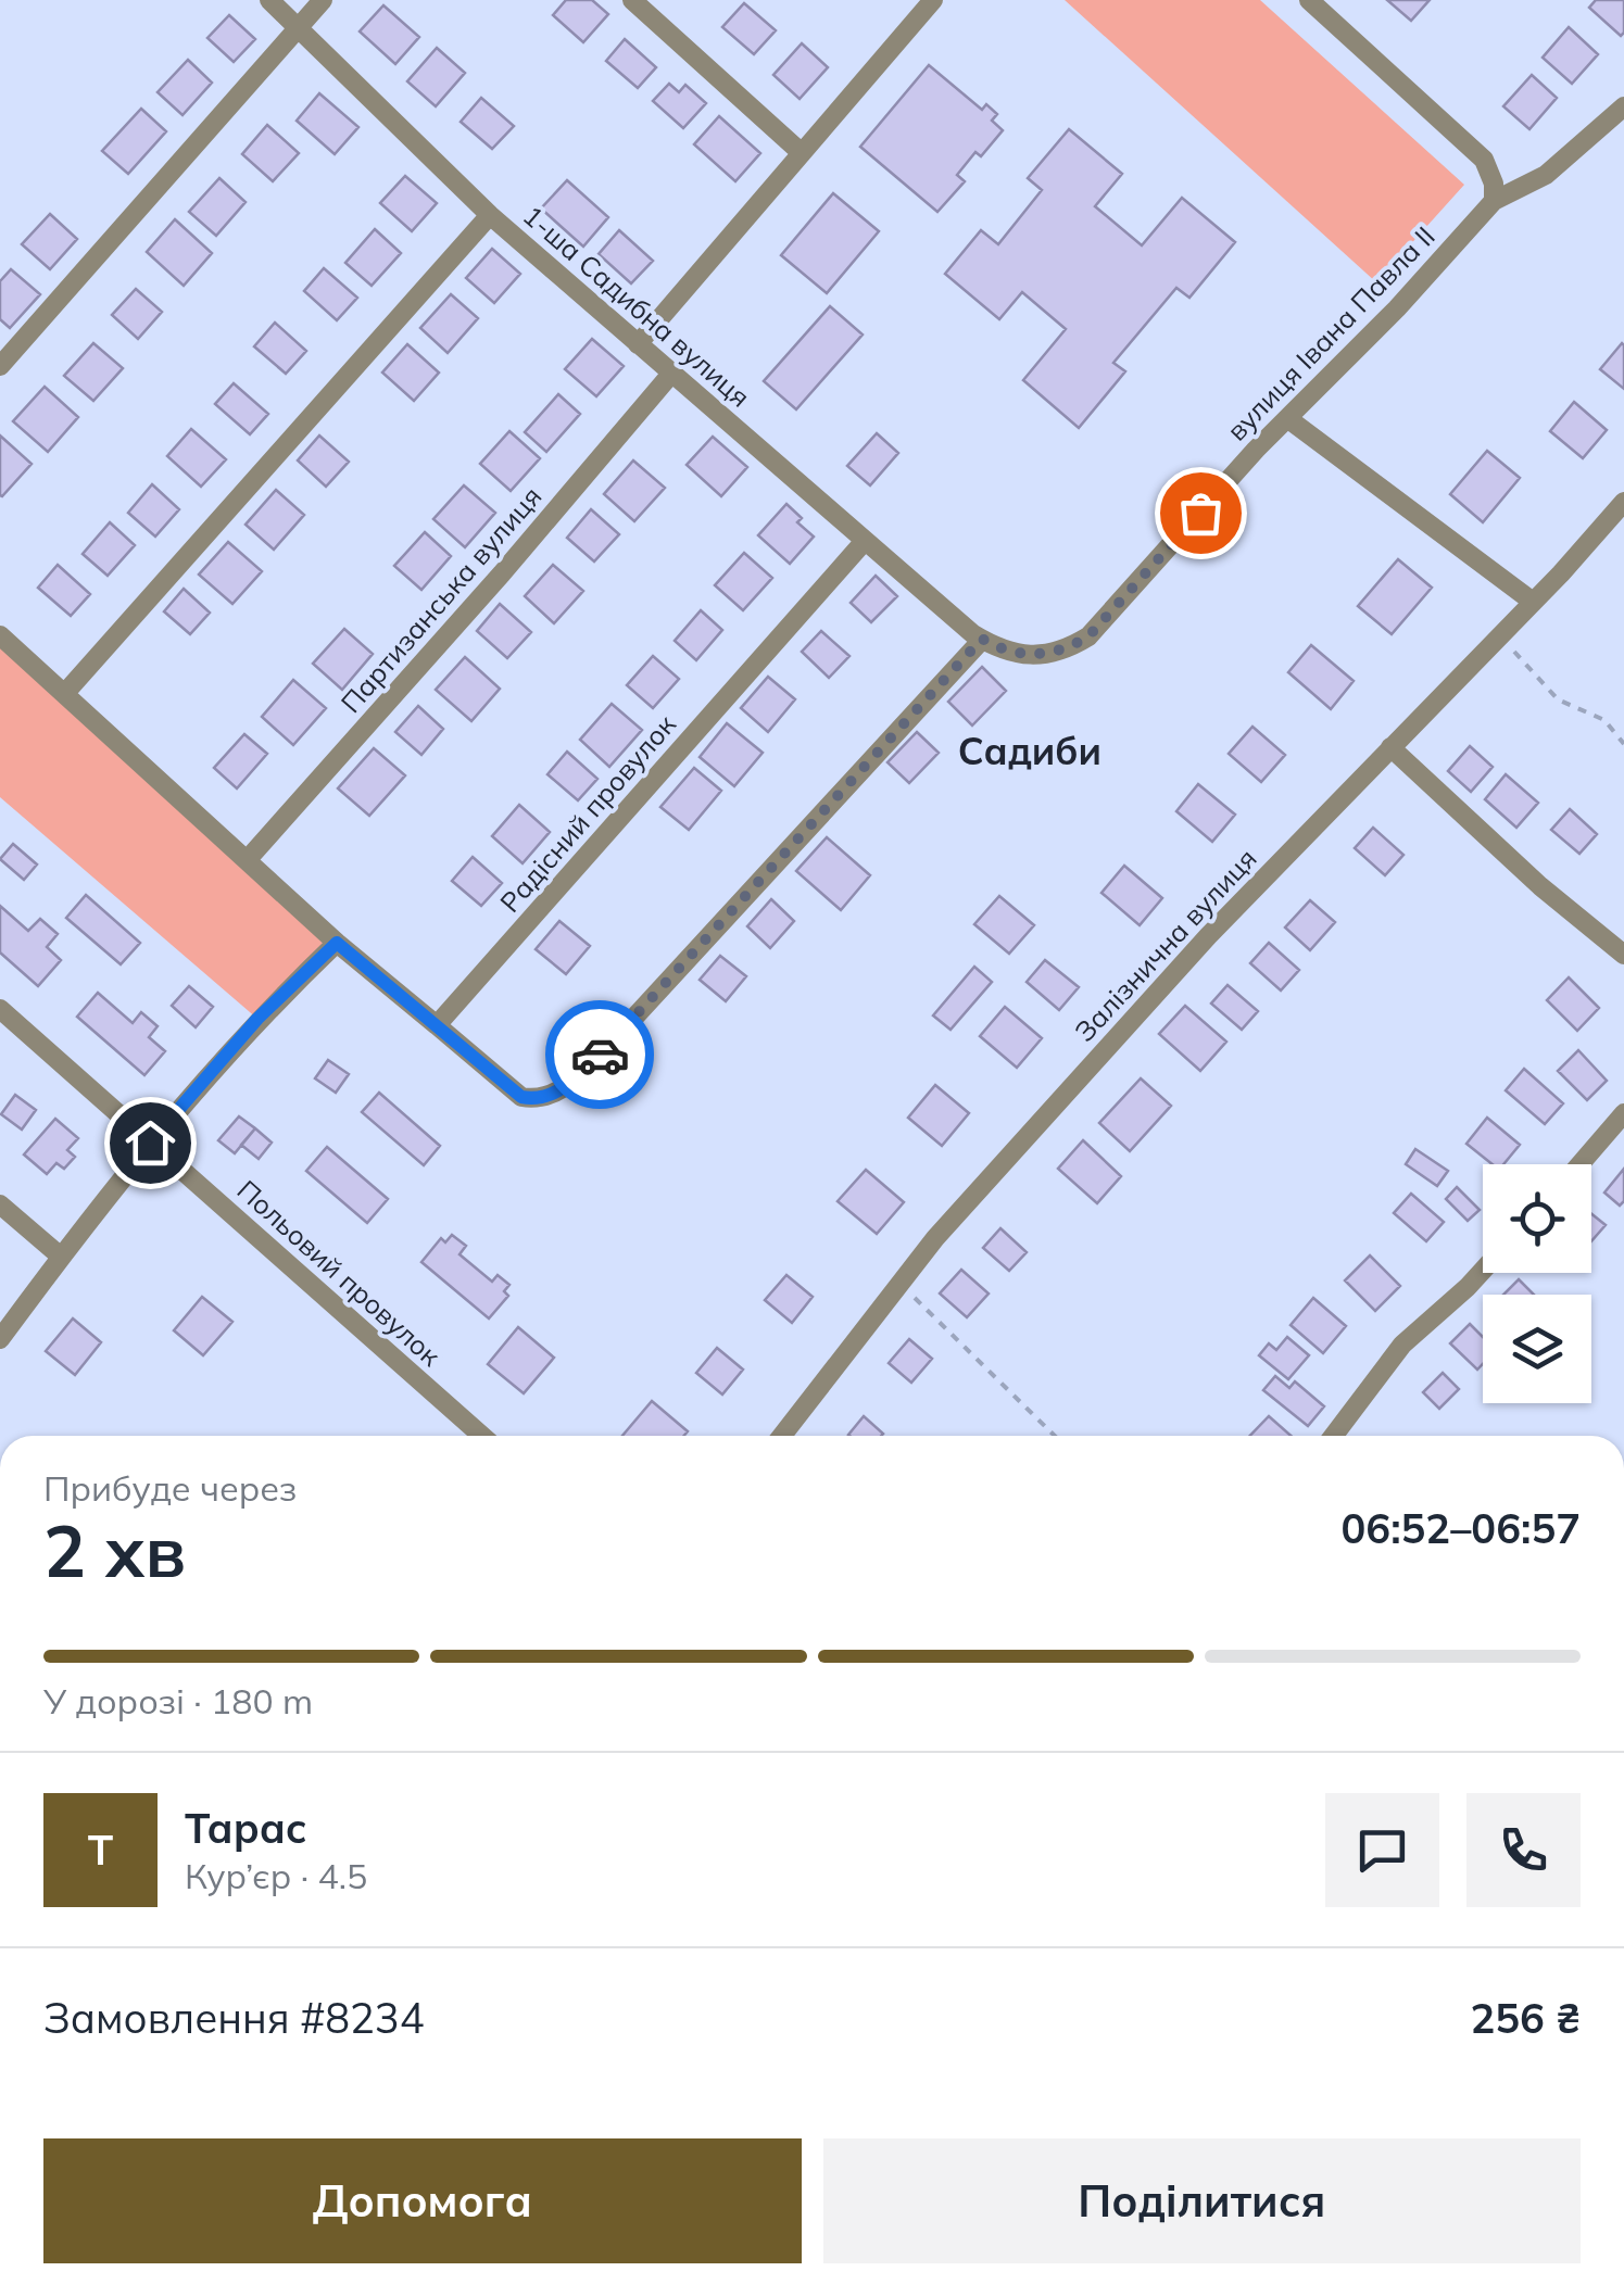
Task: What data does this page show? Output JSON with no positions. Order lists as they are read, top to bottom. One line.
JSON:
{"streets":{"street":["1-ша Садибна вулиця","вулиця Івана Павла II","Партизанська вулиця","Радісний провулок","Залізнична вулиця","Польовий провулок"]},"crossings":[["1-ша Садибна вулиця","вулиця Івана Павла II"],["1-ша Садибна вулиця","Партизанська вулиця"],["1-ша Садибна вулиця","Радісний провулок"]],"districts":["Садиби"],"page":{"heading":["2 хв","Прибуде через","06:52–06:57"],"panel":["Тарас","Кур’єр · 4.5","Замовлення #8234","256 ₴"],"bar":"У дорозі · 180 m","round":"Т","buttons":["Допомога","Поділитися"]}}
